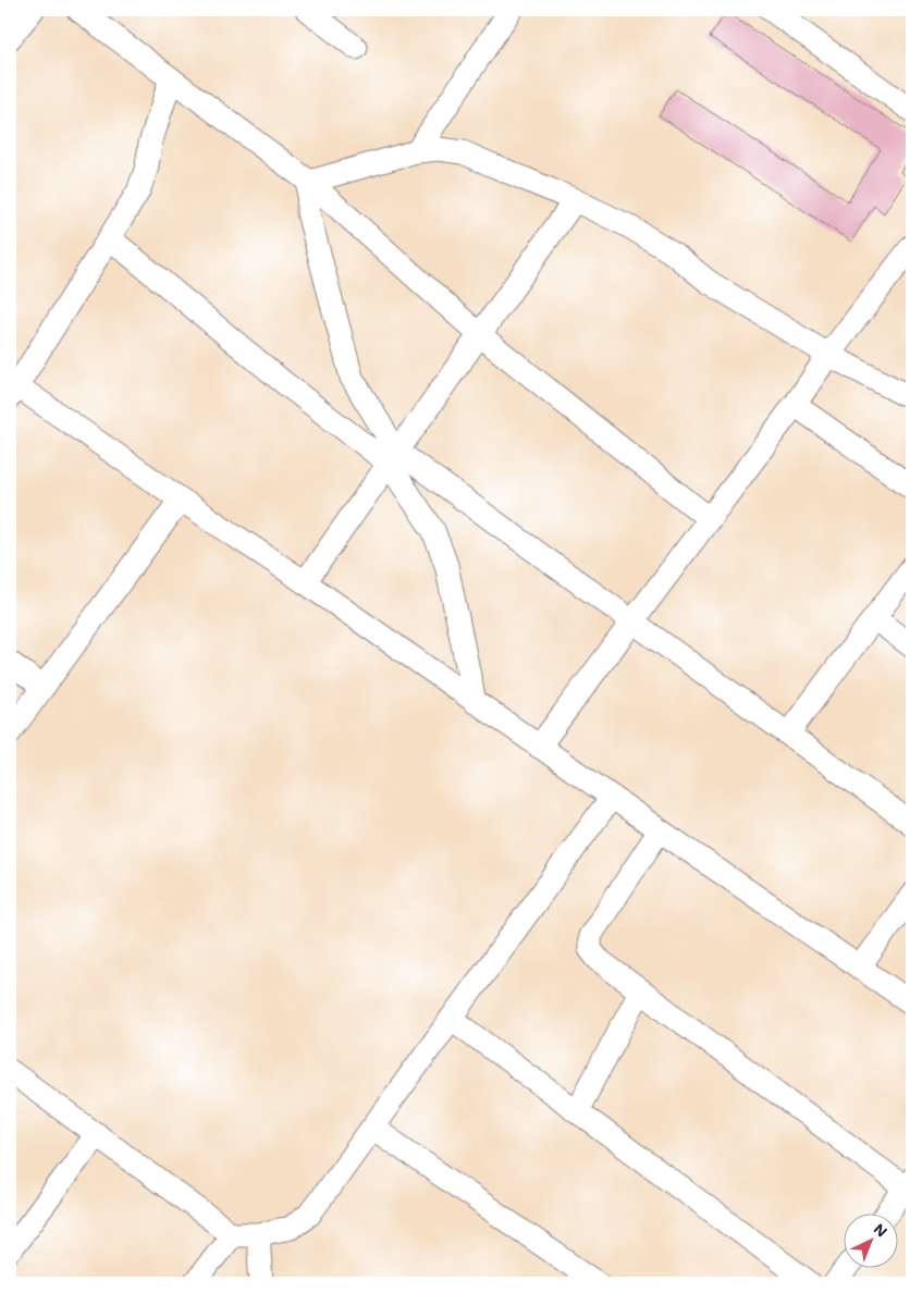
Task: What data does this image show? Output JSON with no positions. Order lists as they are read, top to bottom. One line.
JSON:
{"north":"top right"}
